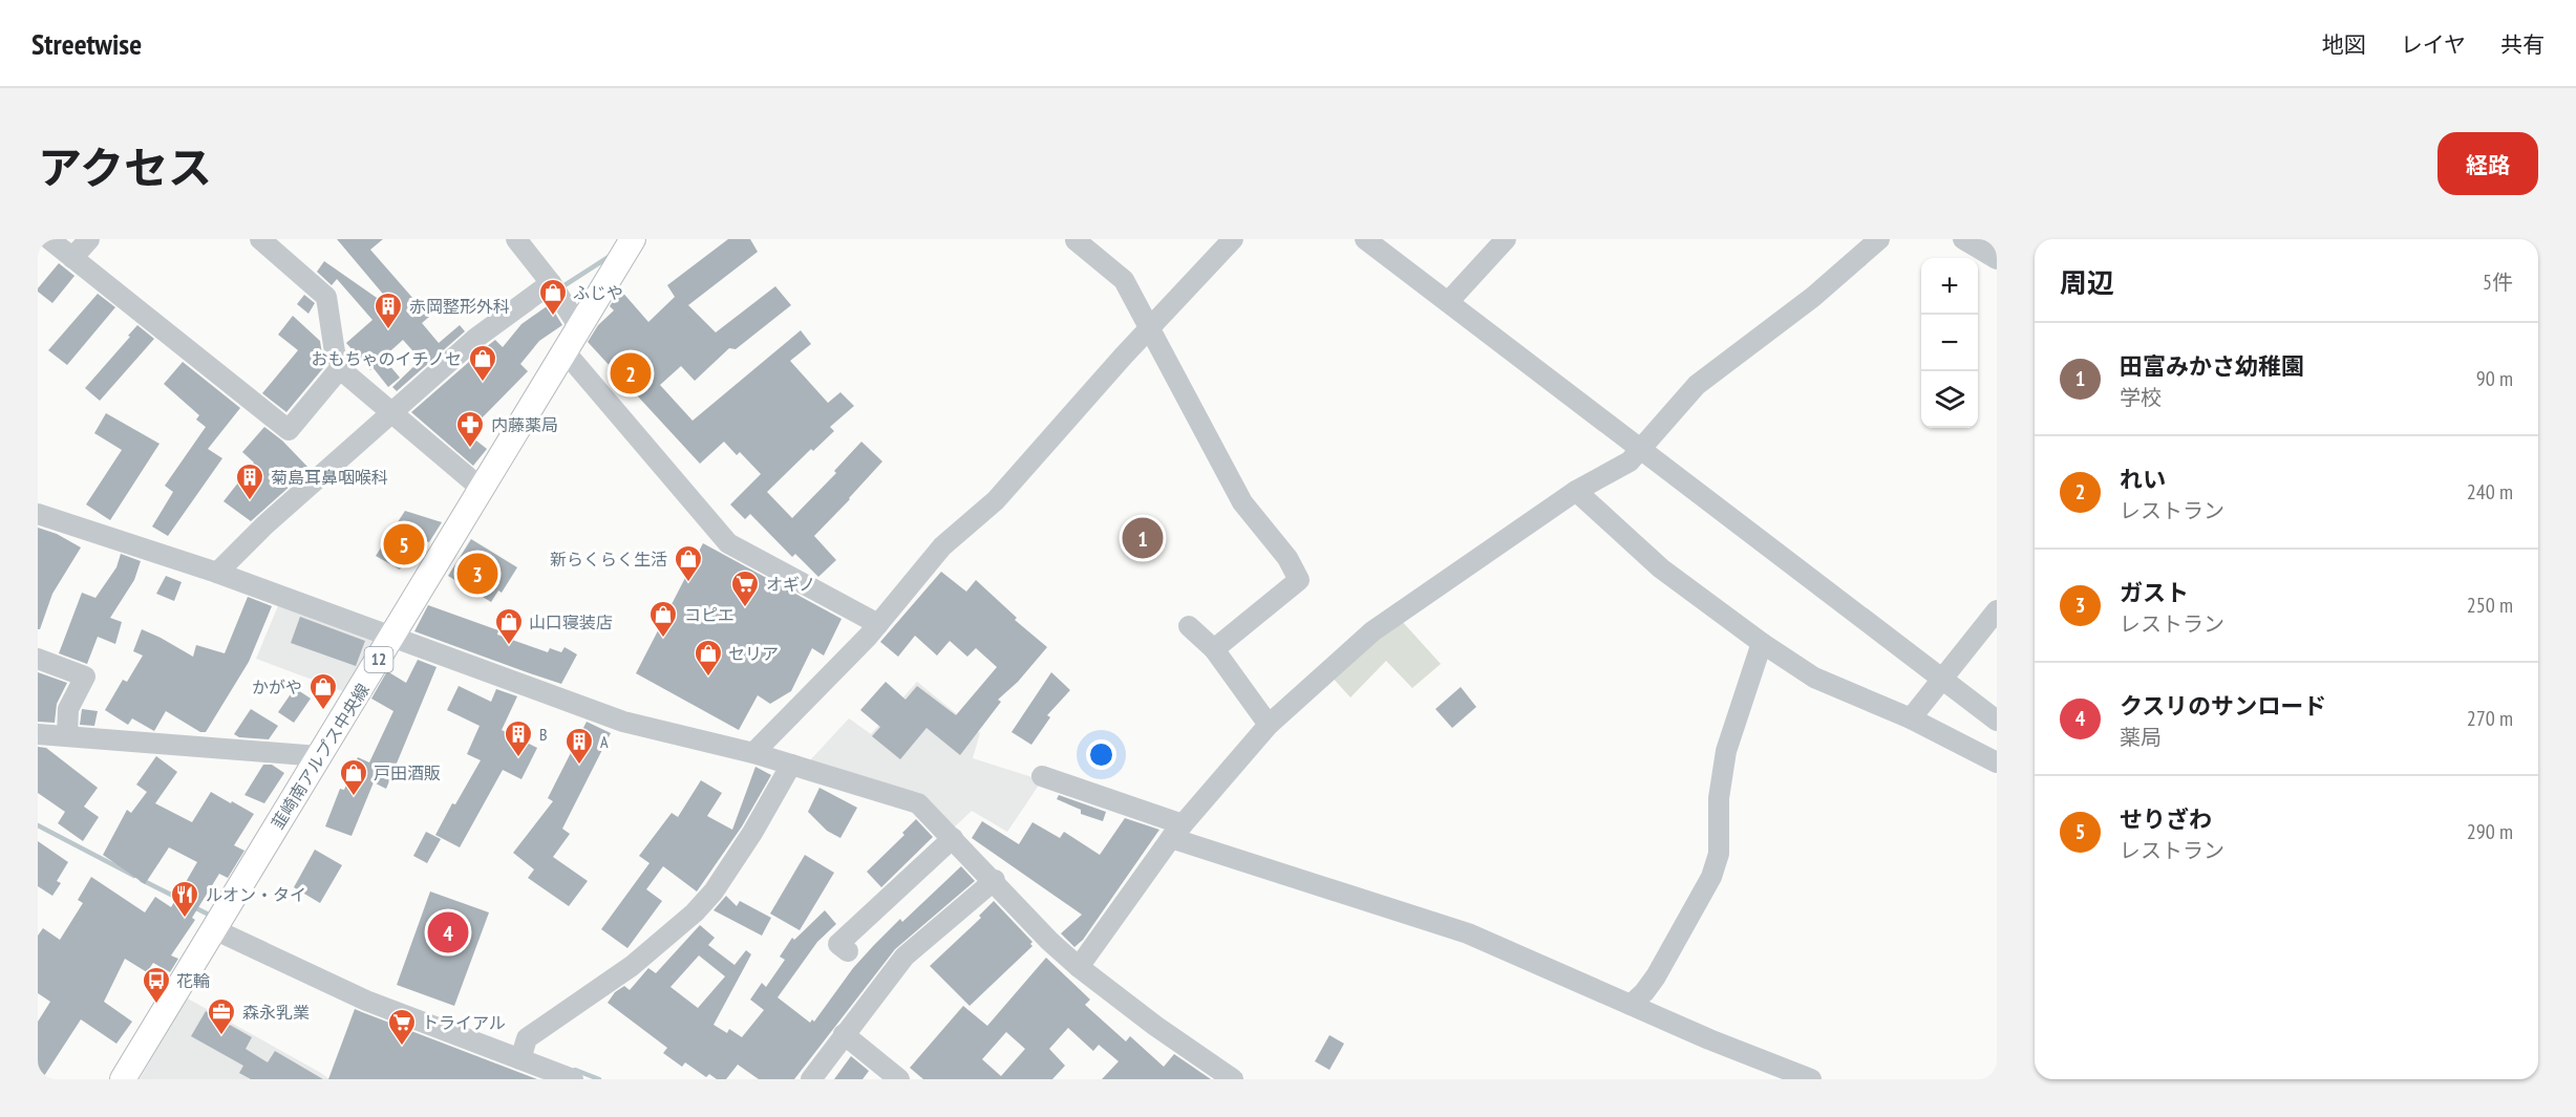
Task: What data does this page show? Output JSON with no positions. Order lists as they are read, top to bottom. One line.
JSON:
{"streets":{"main road":["12","韮崎南アルプス中央線"]},"places":{"shop":["ふじや","おもちゃのイチノセ","新らくらく生活","コピエ","山口寝装店","セリア","かがや","戸田酒販"],"building":["赤岡整形外科","菊島耳鼻咽喉科","B","A"],"pharmacy":["内藤薬局"],"supermarket":["オギノ","トライアル"],"restaurant":["ルオン・タイ"],"bus stop":["花輪"],"office":["森永乳業"]},"page":{"header":"Streetwise","nav":["地図","レイヤ","共有"],"title":"アクセス","buttons":"経路","heading":["周辺","5件"],"map_buttons":["+","−"],"list":[{"mark":"1","name":"田富みかさ幼稚園","note":"学校","value":"90 m"},{"mark":"2","name":"れい","note":"レストラン","value":"240 m"},{"mark":"3","name":"ガスト","note":"レストラン","value":"250 m"},{"mark":"4","name":"クスリのサンロード","note":"薬局","value":"270 m"},{"mark":"5","name":"せりざわ","note":"レストラン","value":"290 m"}],"pins":["2","1","5","3","4"]}}
